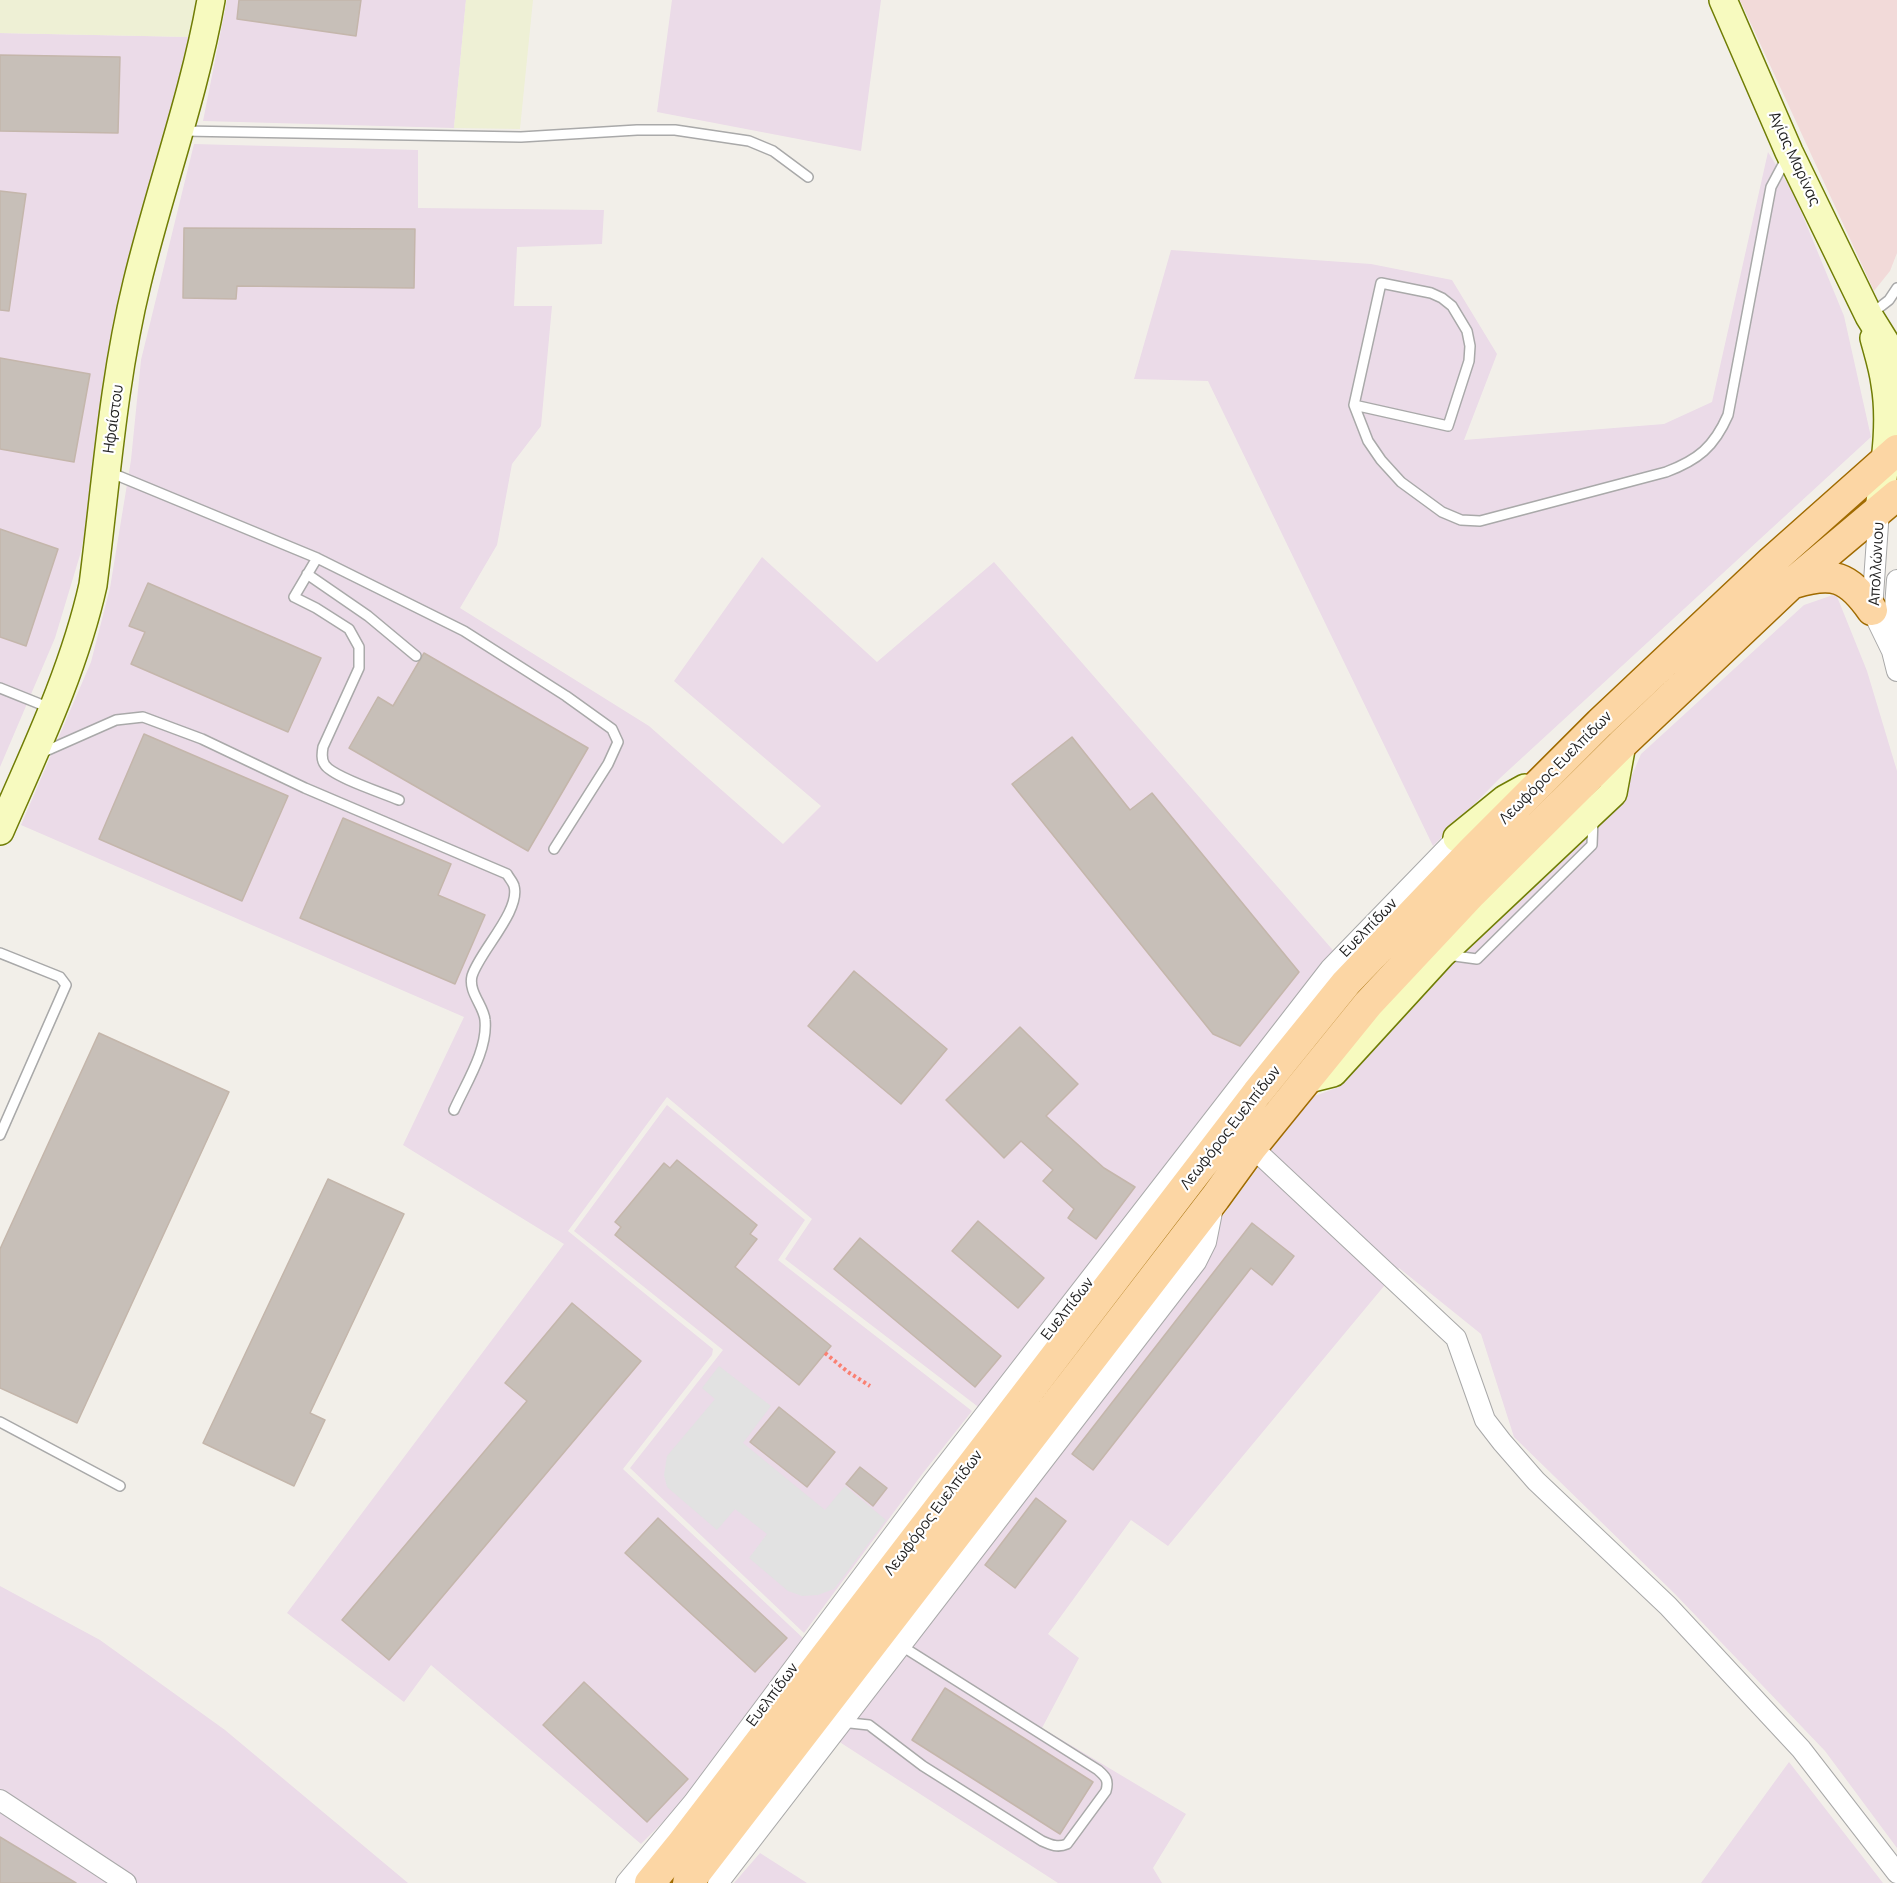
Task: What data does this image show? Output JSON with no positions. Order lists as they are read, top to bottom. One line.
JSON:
{"streets":{"main road":["Λεωφόρος Ευελπίδων"],"street":["Αγίας Μαρίνας","Ηφαίστου","Απολλώνιου","Ευελπίδων"]},"crossings":[["Αγίας Μαρίνας","Απολλώνιου"],["Αγίας Μαρίνας","Λεωφόρος Ευελπίδων"],["Απολλώνιου","Λεωφόρος Ευελπίδων"],["Λεωφόρος Ευελπίδων","Ευελπίδων"]]}
